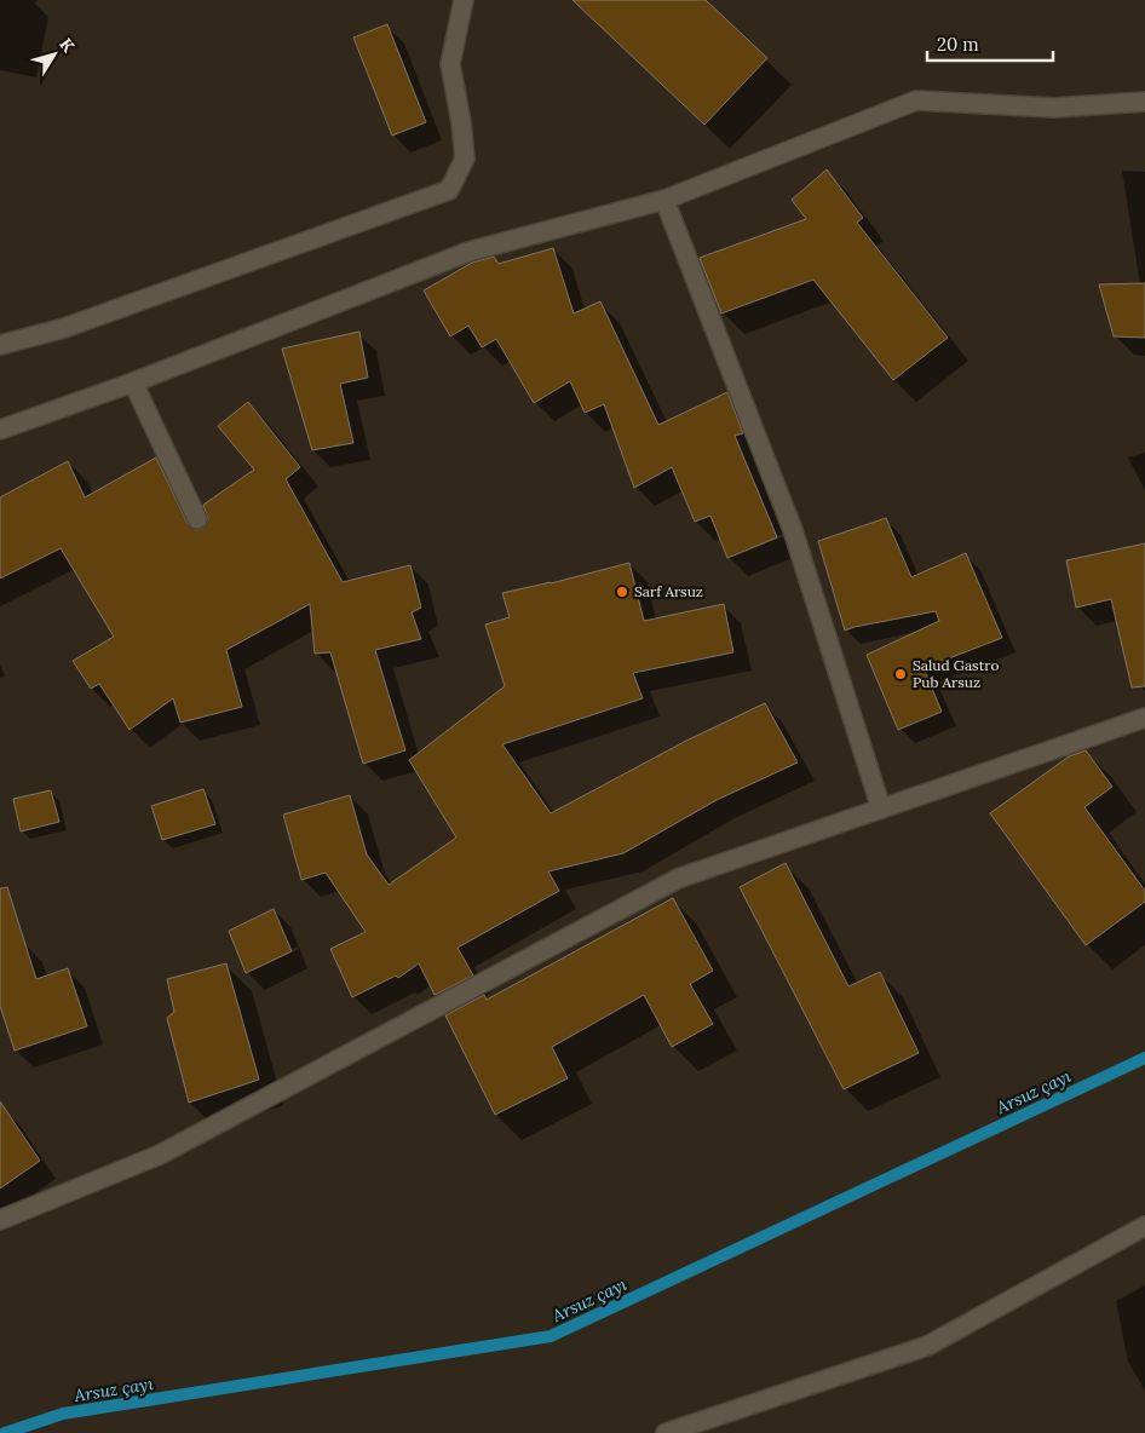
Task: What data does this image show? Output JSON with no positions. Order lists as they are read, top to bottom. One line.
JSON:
{"water":["Arsuz çayı"],"places":["Sarf Arsuz","Salud Gastro Pub Arsuz"],"scale_bar":"20 m","north":"top right"}
